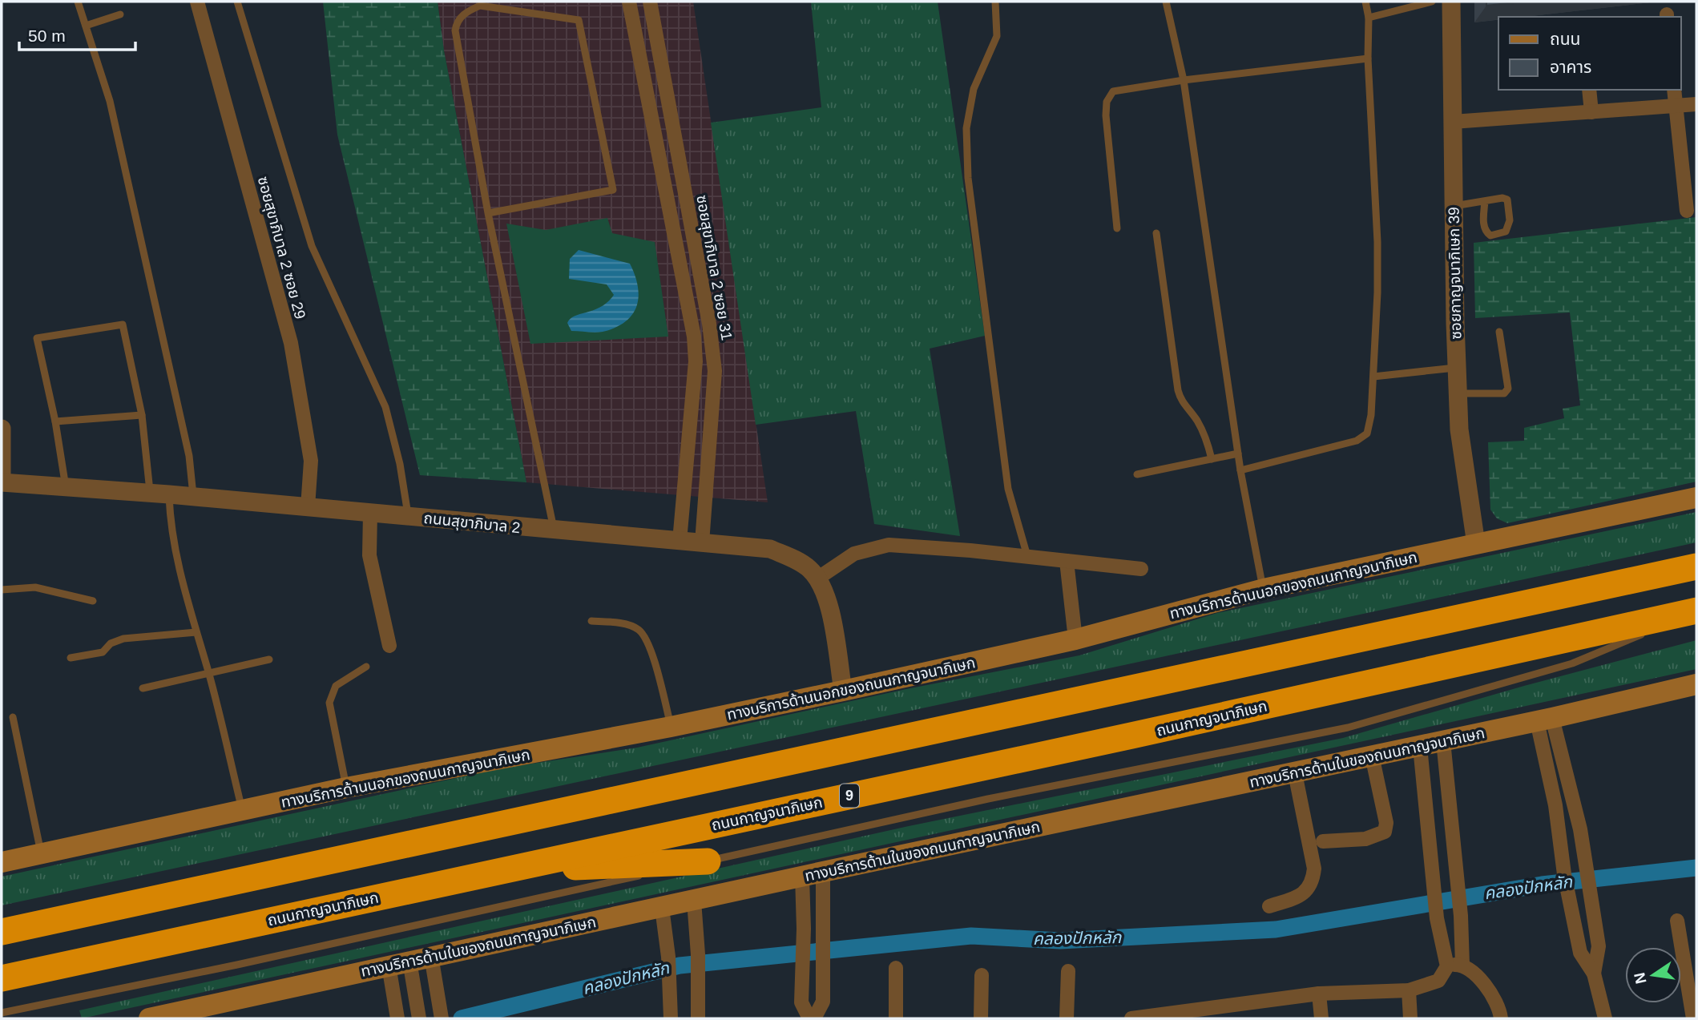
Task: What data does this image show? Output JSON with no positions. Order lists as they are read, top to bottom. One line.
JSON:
{"streets":{"highway":["ถนนกาญจนาภิเษก","9"],"main road":["ทางบริการด้านนอกของถนนกาญจนาภิเษก","ทางบริการด้านในของถนนกาญจนาภิเษก"],"street":["ซอยสุขาภิบาล 2 ซอย 29","ซอยสุขาภิบาล 2 ซอย 31","ซอยกาญจนาภิเษก 39","ถนนสุขาภิบาล 2"]},"crossings":[["ซอยสุขาภิบาล 2 ซอย 29","ถนนสุขาภิบาล 2"],["ซอยสุขาภิบาล 2 ซอย 31","ถนนสุขาภิบาล 2"],["ซอยกาญจนาภิเษก 39","ทางบริการด้านนอกของถนนกาญจนาภิเษก"],["ถนนสุขาภิบาล 2","ทางบริการด้านนอกของถนนกาญจนาภิเษก"]],"water":["คลองปักหลัก"],"legend":["ถนน","อาคาร"],"scale_bar":"50 m","north":"left"}
